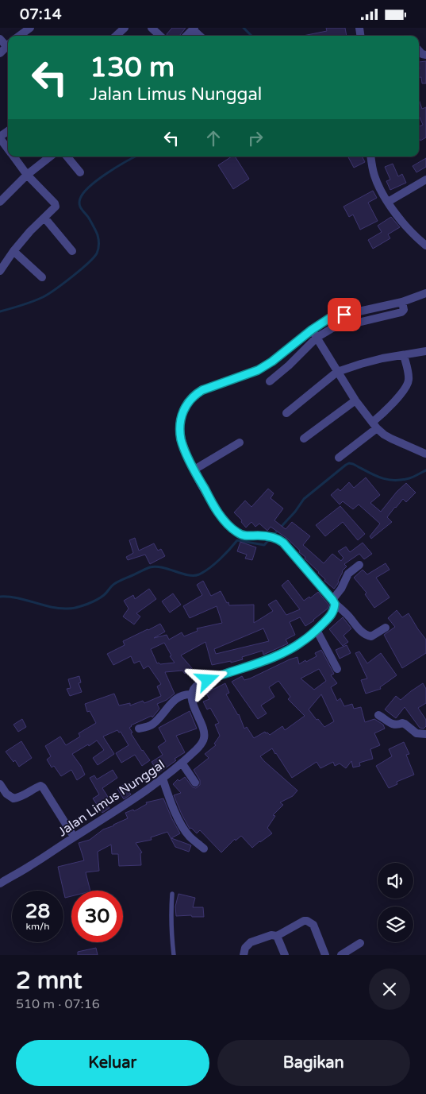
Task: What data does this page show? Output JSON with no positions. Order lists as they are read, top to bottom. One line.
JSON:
{"streets":{"street":["Jalan Limus Nunggal"]},"page":{"status":"07:14","turn":["130 m","Jalan Limus Nunggal"],"speed":"28 km/h","limit":"30","heading":["2 mnt","510 m · 07:16"],"buttons":["Keluar","Bagikan"]}}
